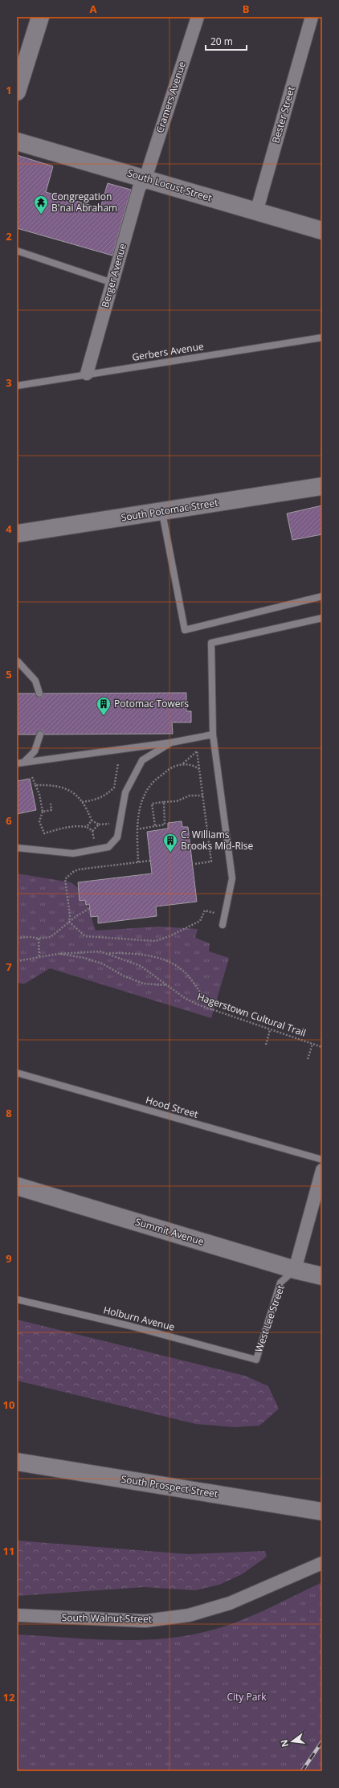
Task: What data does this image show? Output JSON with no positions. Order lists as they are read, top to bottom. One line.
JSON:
{"streets":{"main road":["South Locust Street","South Potomac Street","Summit Avenue","South Prospect Street"],"street":["Cramers Avenue","Bester Street","Berger Avenue","South Walnut Street"],"lane":["Gerbers Avenue","Hood Street","Holburn Avenue","West Lee Street"],"path":["Hagerstown Cultural Trail"]},"crossings":[["Cramers Avenue","South Locust Street"],["Cramers Avenue","Berger Avenue"],["Bester Street","South Locust Street"],["South Locust Street","Berger Avenue"],["Berger Avenue","Gerbers Avenue"],["Summit Avenue","West Lee Street"],["Holburn Avenue","West Lee Street"]],"parks":["City Park"],"places":{"temple":["Congregation B'nai Abraham"],"building":["Potomac Towers","C. Williams Brooks Mid‐Rise"]},"scale_bar":"20 m","north":"left","grid":{"columns":["A","B"],"rows":["1","2","3","4","5","6","7","8","9","10","11","12"]}}
